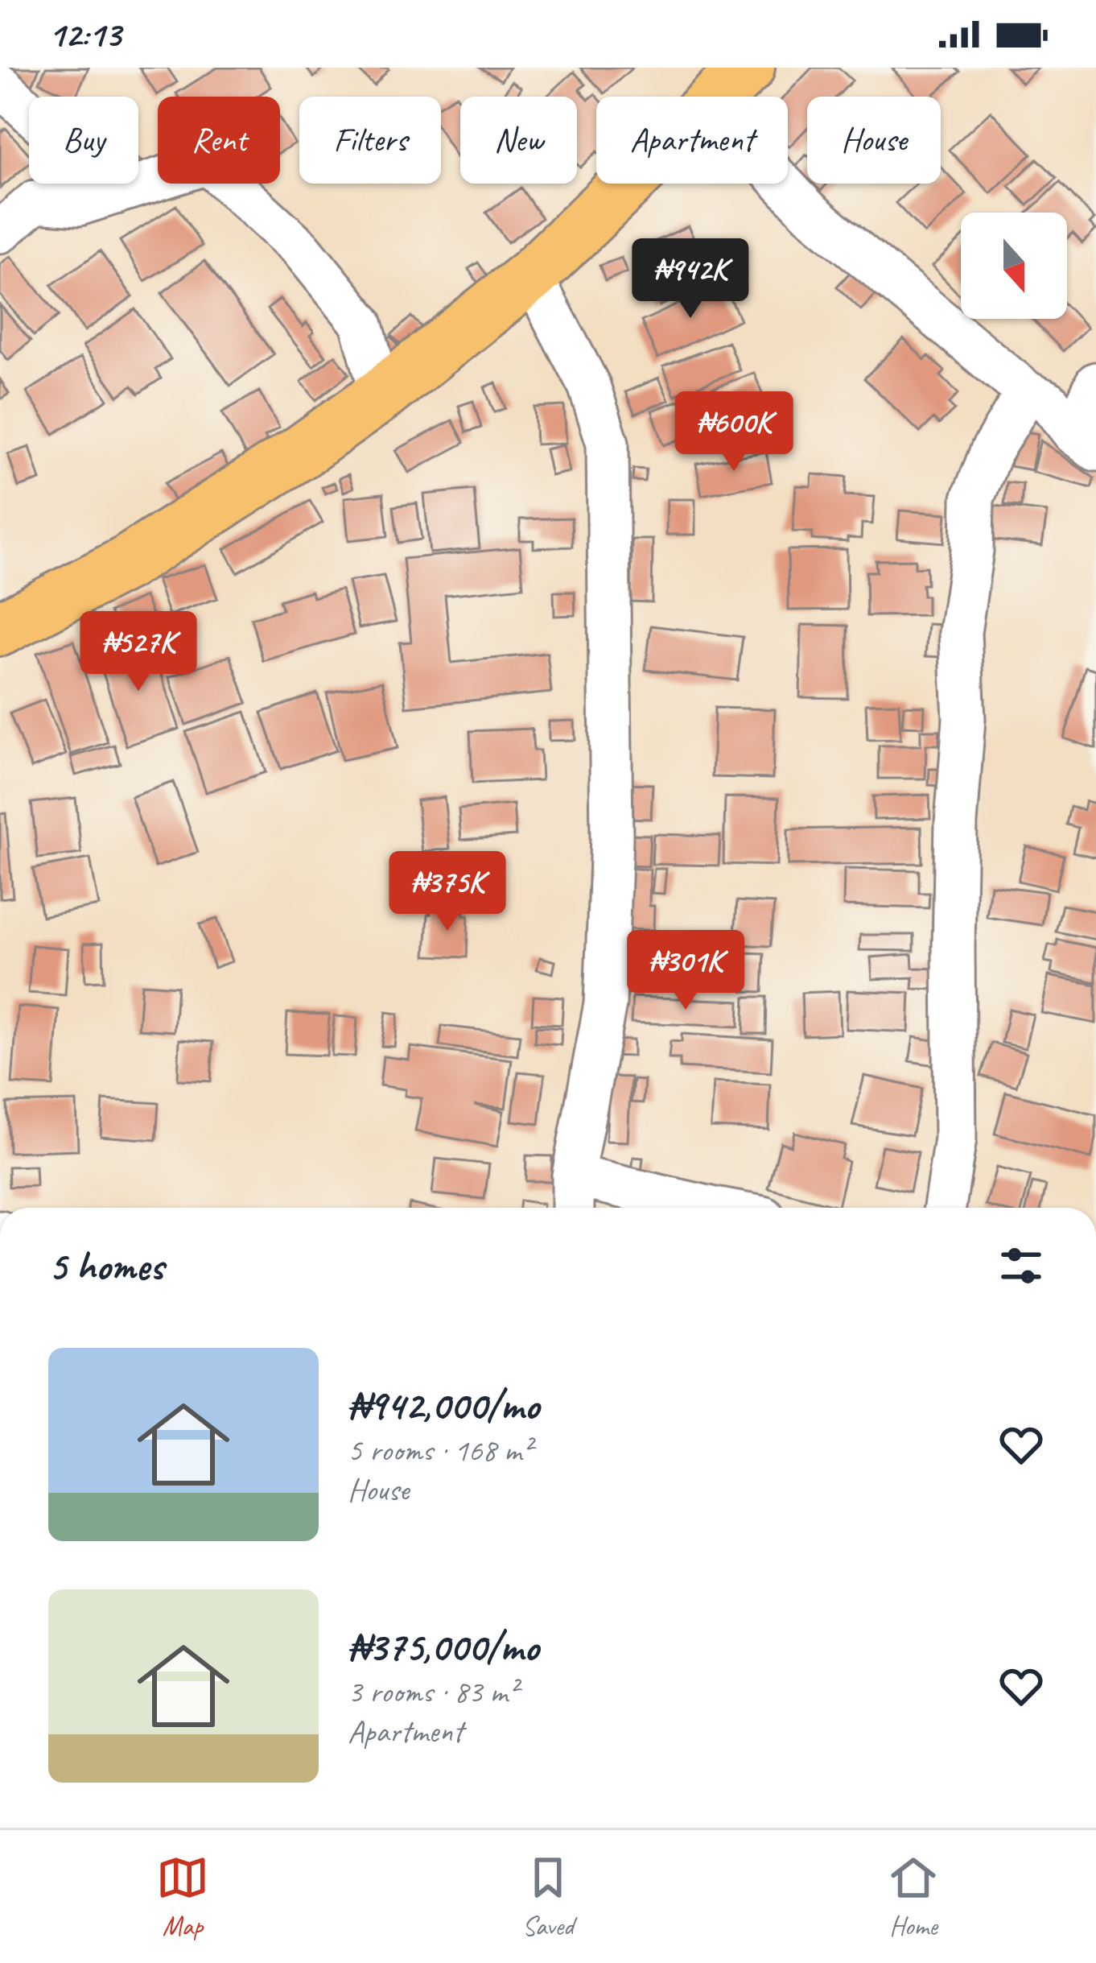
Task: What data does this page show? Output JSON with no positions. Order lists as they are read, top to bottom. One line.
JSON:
{"north":"bottom","page":{"status":"12:13","chip":["Buy","Rent","Filters","New","Apartment","House"],"price":["₦942K","₦600K","₦527K","₦375K","₦301K"],"heading":"5 homes","list":[{"name":"₦942,000/mo","note":"5 rooms · 168 m² · House"},{"name":"₦375,000/mo","note":"3 rooms · 83 m² · Apartment"}],"tabs":["Map","Saved","Home"]}}
